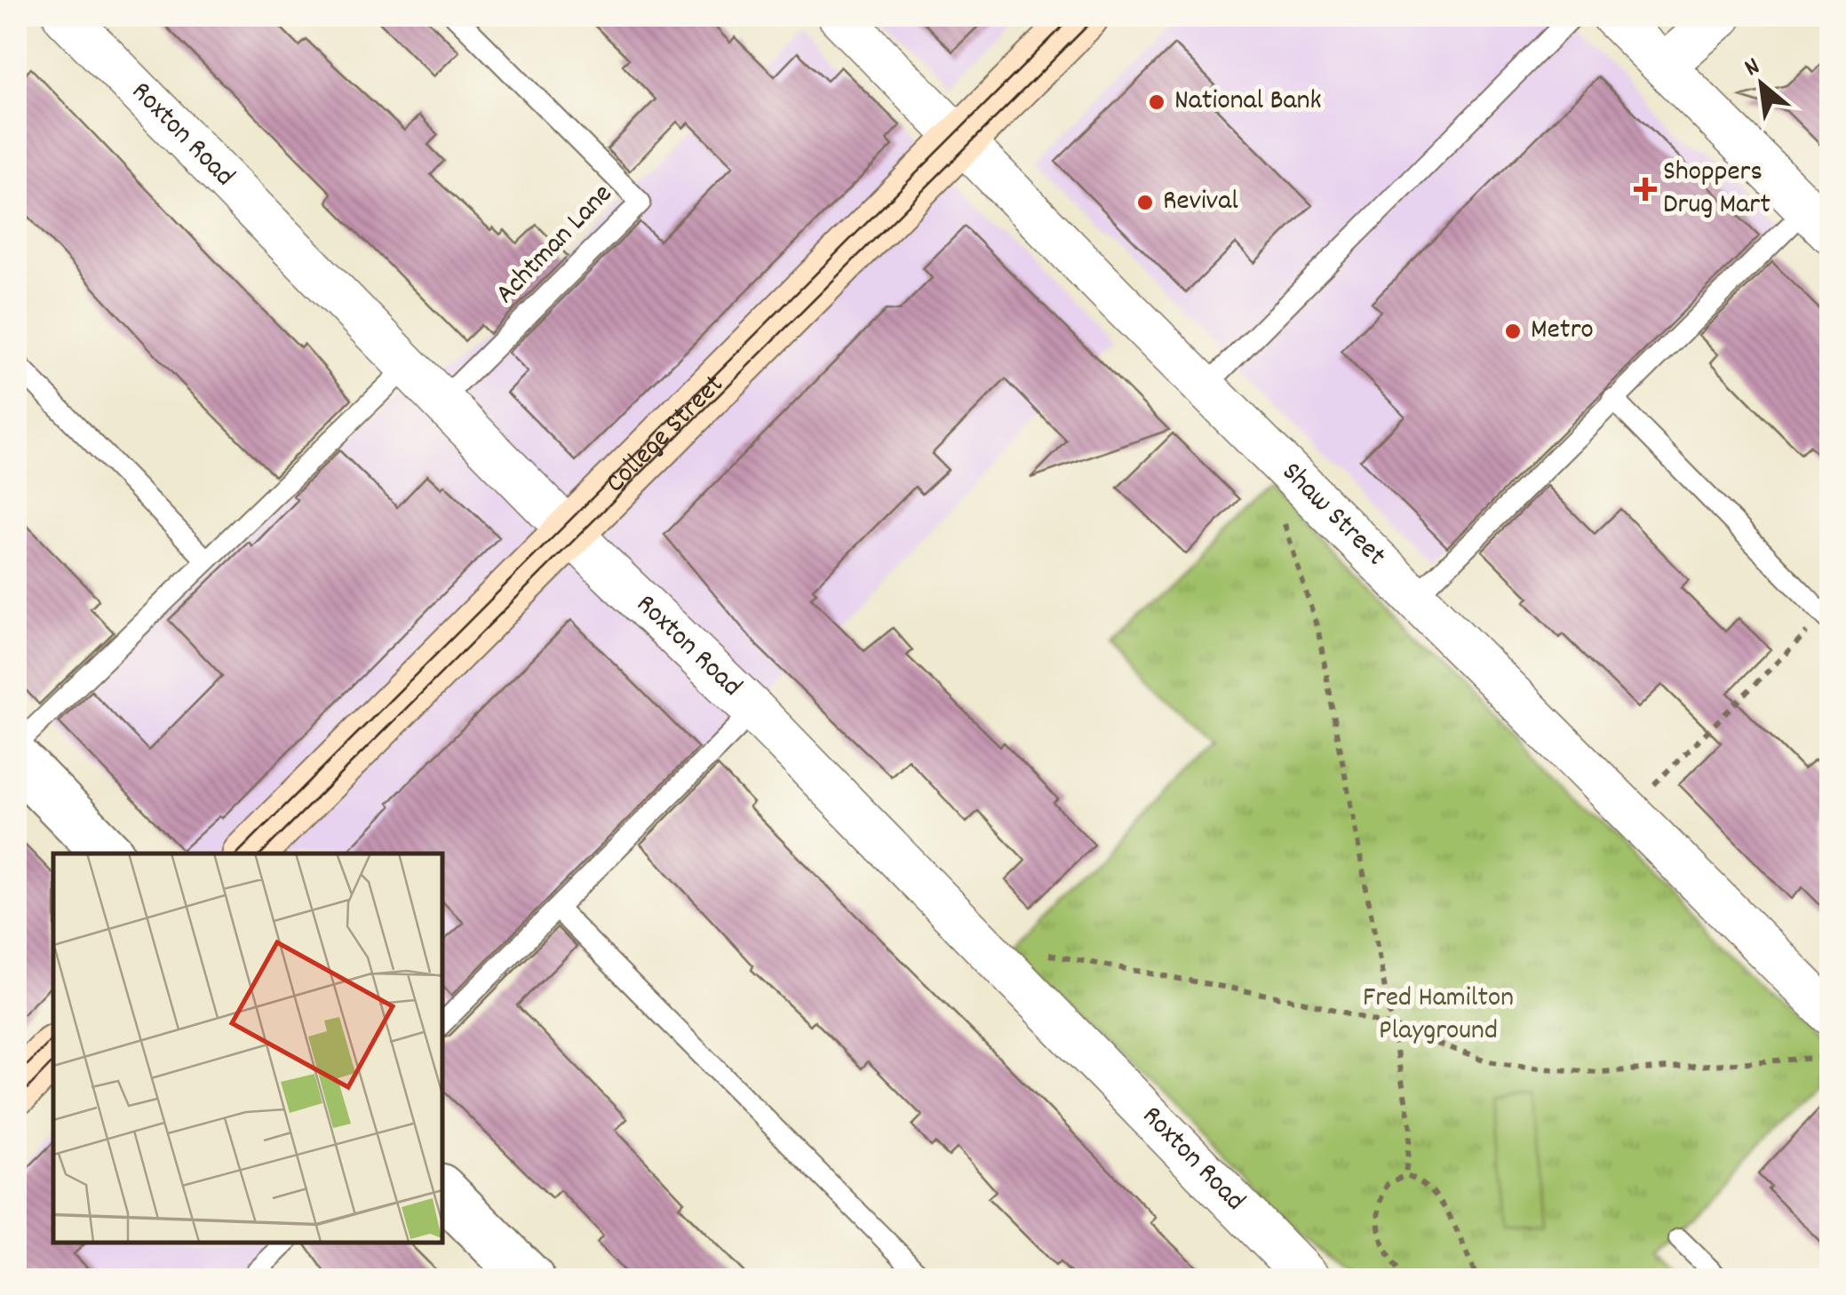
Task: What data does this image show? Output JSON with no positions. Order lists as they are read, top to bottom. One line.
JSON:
{"streets":{"main road":["College Street"],"street":["Roxton Road","Shaw Street"],"lane":["Achtman Lane"]},"crossings":[["Roxton Road","Achtman Lane"],["Roxton Road","College Street"],["College Street","Shaw Street"]],"parks":["Fred Hamilton Playground"],"places":{"other":["National Bank","Revival","Metro"],"health":["Shoppers Drug Mart"]},"north":"top left"}
